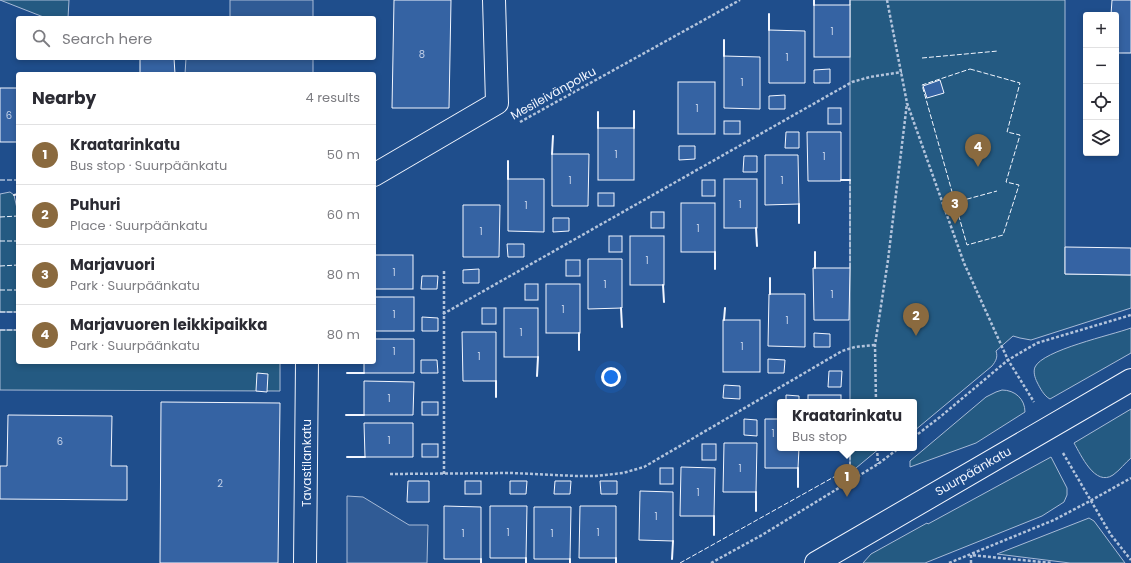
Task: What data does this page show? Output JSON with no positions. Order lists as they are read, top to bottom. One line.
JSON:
{"streets":{"street":["Tavastilankatu","Suurpäänkatu"],"path":["Mesileivänpolku"]},"house_numbers":["1","8","1","1","1","6","1","1","1","1","1","1","1","1","1","1","1","1","1","1","1","1","1","1","1","1","1","1","6","1","2","1","1","1","1","1","1"],"page":{"map_buttons":["+","−"],"search":"Search here","heading":["Nearby","4 results"],"list":[{"mark":"1","name":"Kraatarinkatu","note":"Bus stop · Suurpäänkatu","value":"50 m"},{"mark":"2","name":"Puhuri","note":"Place · Suurpäänkatu","value":"60 m"},{"mark":"3","name":"Marjavuori","note":"Park · Suurpäänkatu","value":"80 m"},{"mark":"4","name":"Marjavuoren leikkipaikka","note":"Park · Suurpäänkatu","value":"80 m"}],"pins":["4","3","2","1"],"popup":["Kraatarinkatu","Bus stop"]}}
